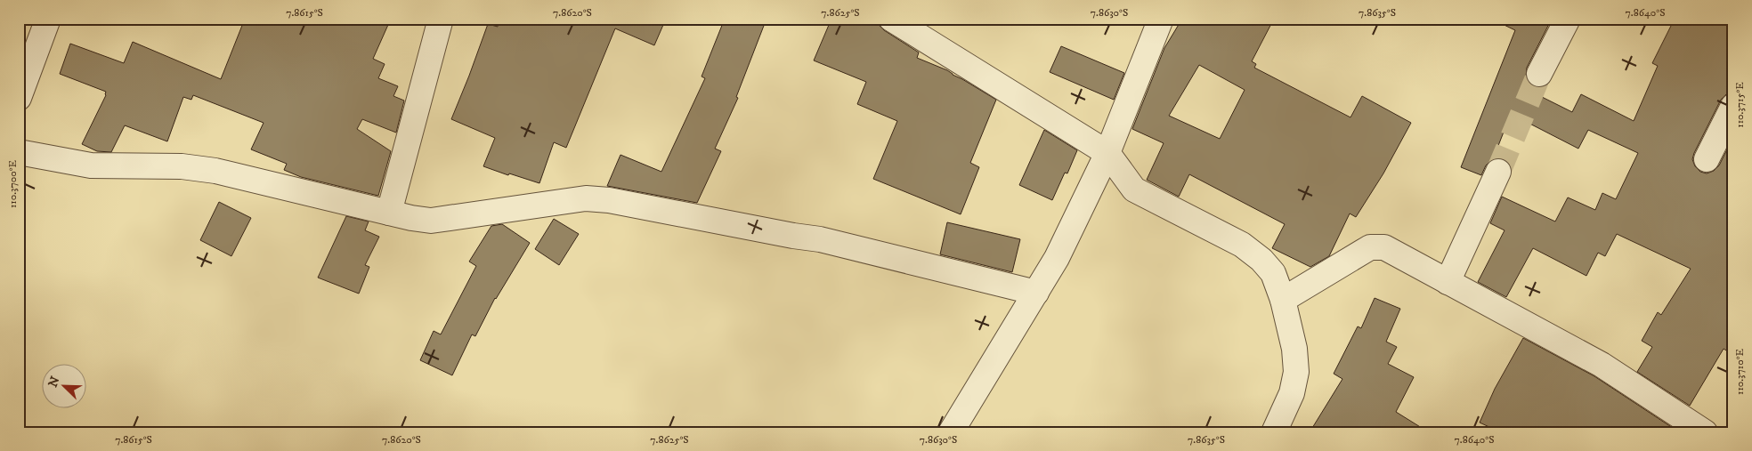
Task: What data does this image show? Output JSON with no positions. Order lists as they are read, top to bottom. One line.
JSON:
{"north":"top left","coordinates":["7.8615°S","7.8620°S","7.8625°S","7.8630°S","7.8635°S","7.8640°S","110.3715°E","110.3700°E","110.3710°E"]}
